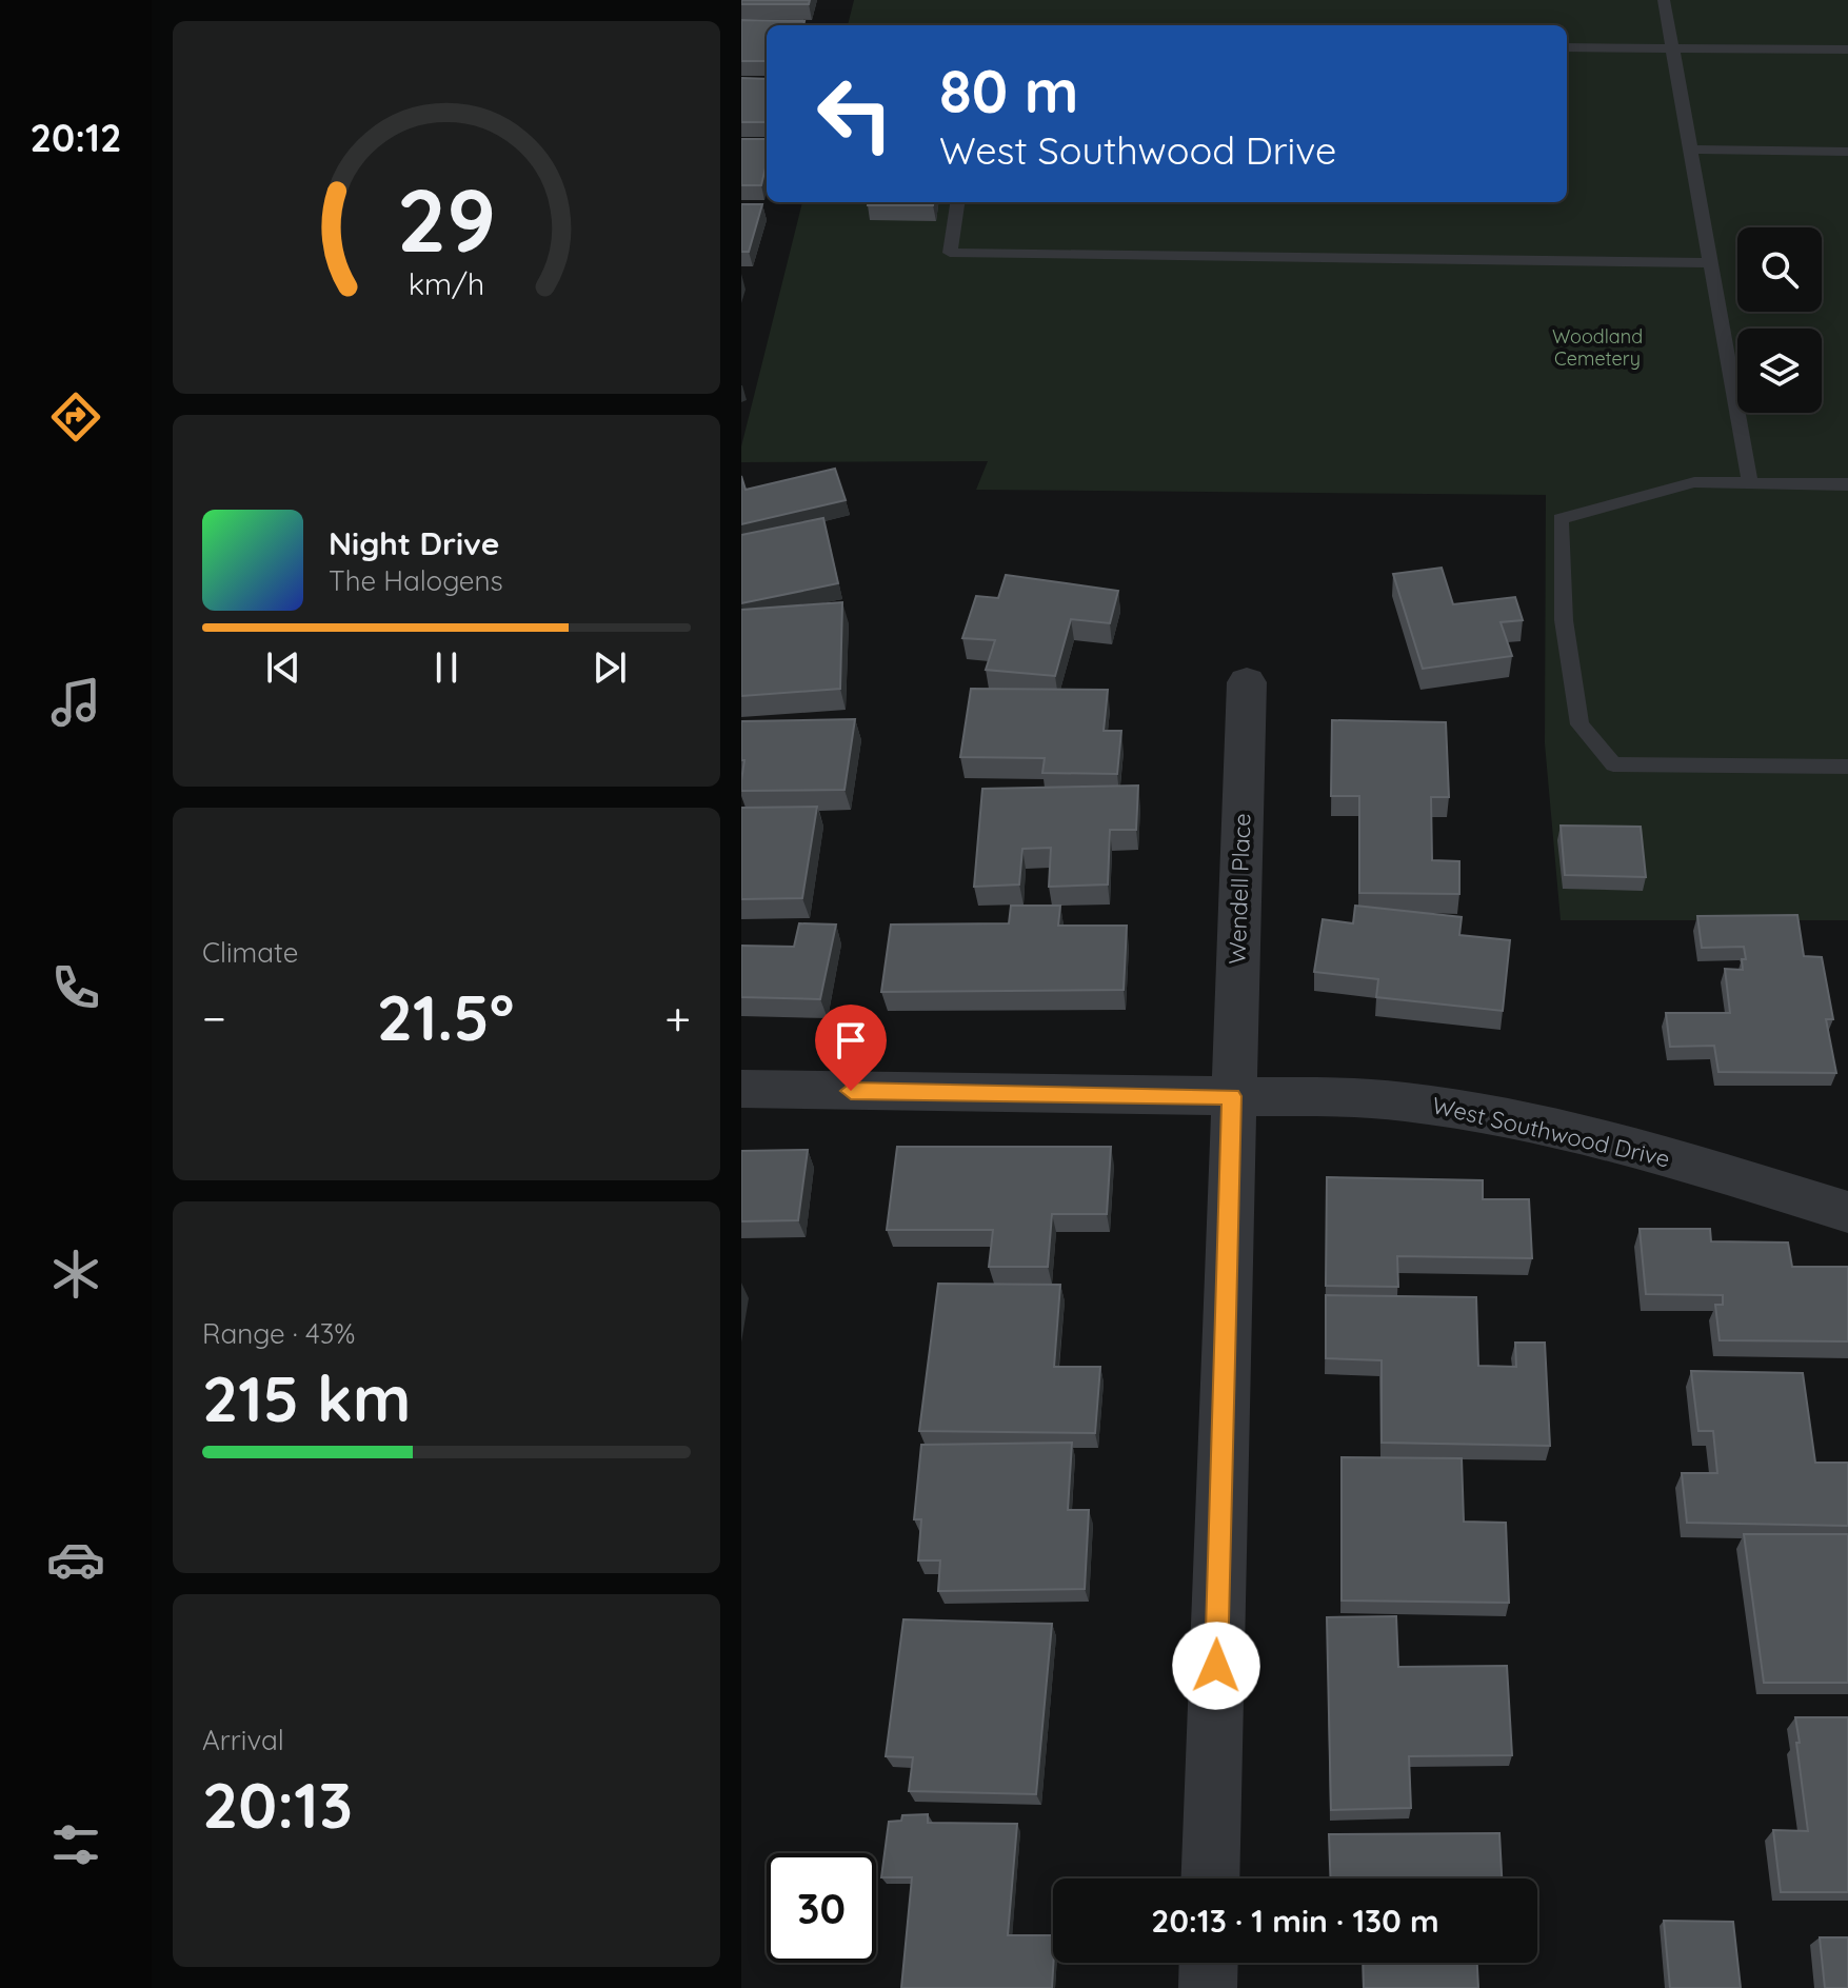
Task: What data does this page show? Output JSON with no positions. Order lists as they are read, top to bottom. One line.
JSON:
{"streets":{"street":["Wendell Place","West Southwood Drive"]},"crossings":[["Wendell Place","West Southwood Drive"]],"parks":["Woodland Cemetery"],"page":{"tabs":"20:12","turn":["80 m","West Southwood Drive"],"song":["Night Drive","The Halogens"],"tile":["Climate",["Range · 43%","215 km"],["Arrival","20:13"]],"heat":["−","21.5°","+"],"limit":"30","trip":"20:13 · 1 min · 130 m","gauge":["29","km/h"]}}
